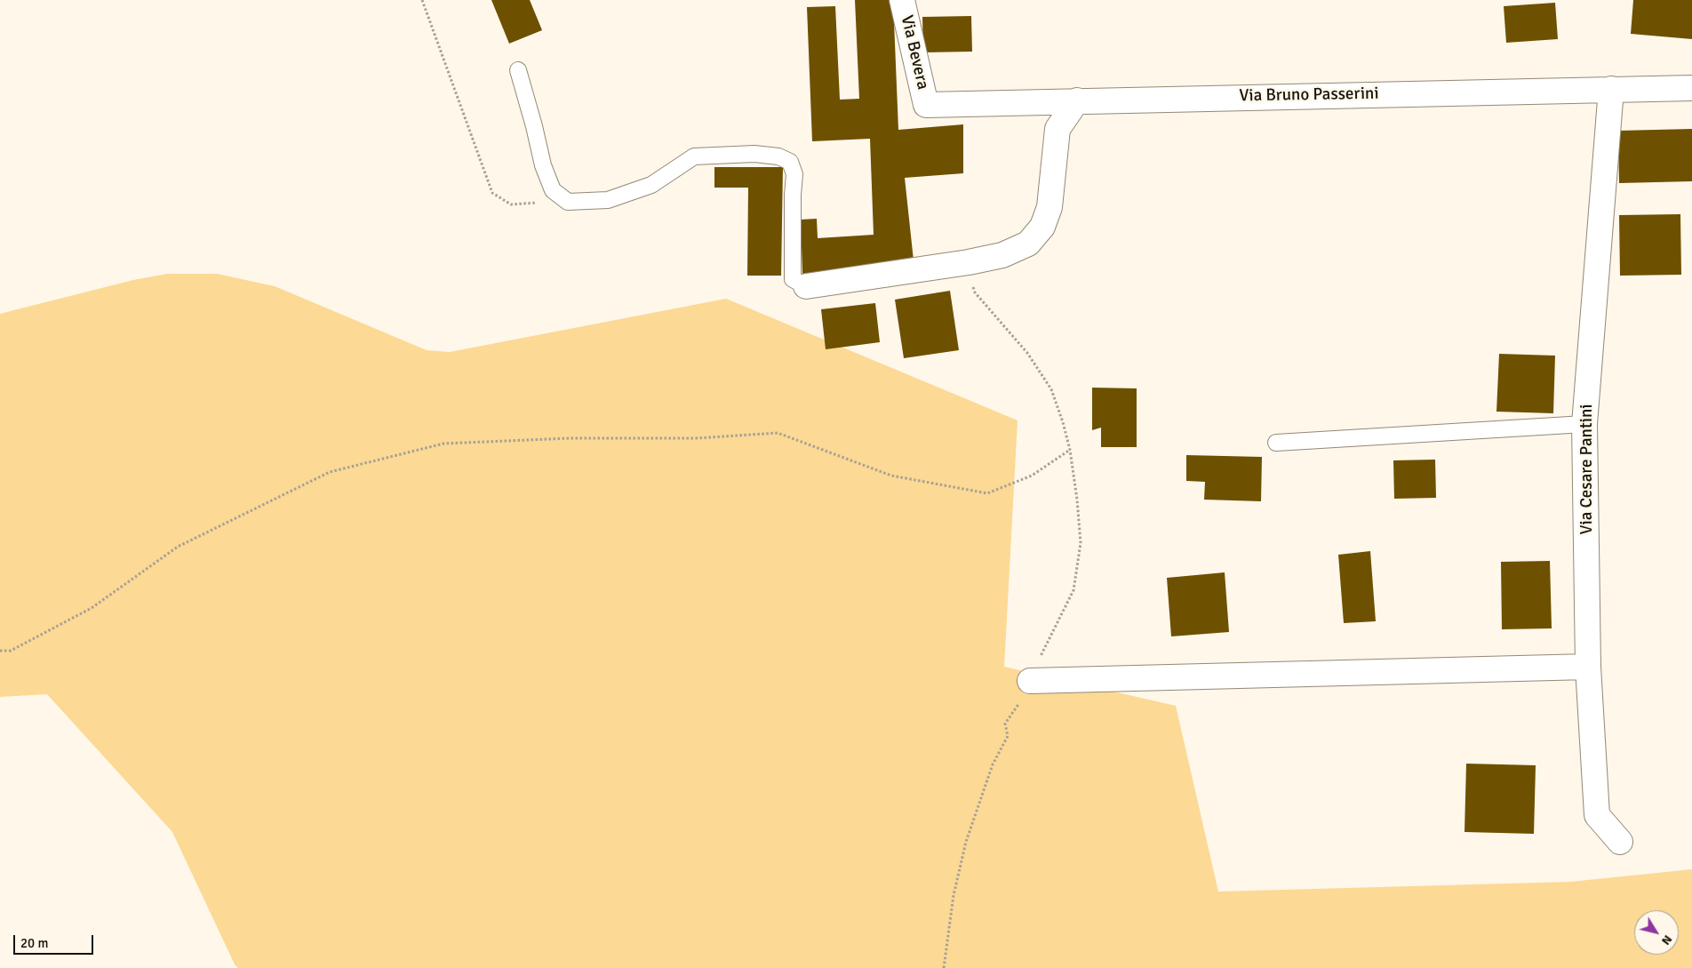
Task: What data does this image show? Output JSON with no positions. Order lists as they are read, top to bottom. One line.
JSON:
{"streets":{"street":["Via Bevera","Via Bruno Passerini","Via Cesare Pantini"]},"crossings":[["Via Bevera","Via Bruno Passerini"],["Via Bruno Passerini","Via Cesare Pantini"]],"scale_bar":"20 m","north":"bottom right"}
